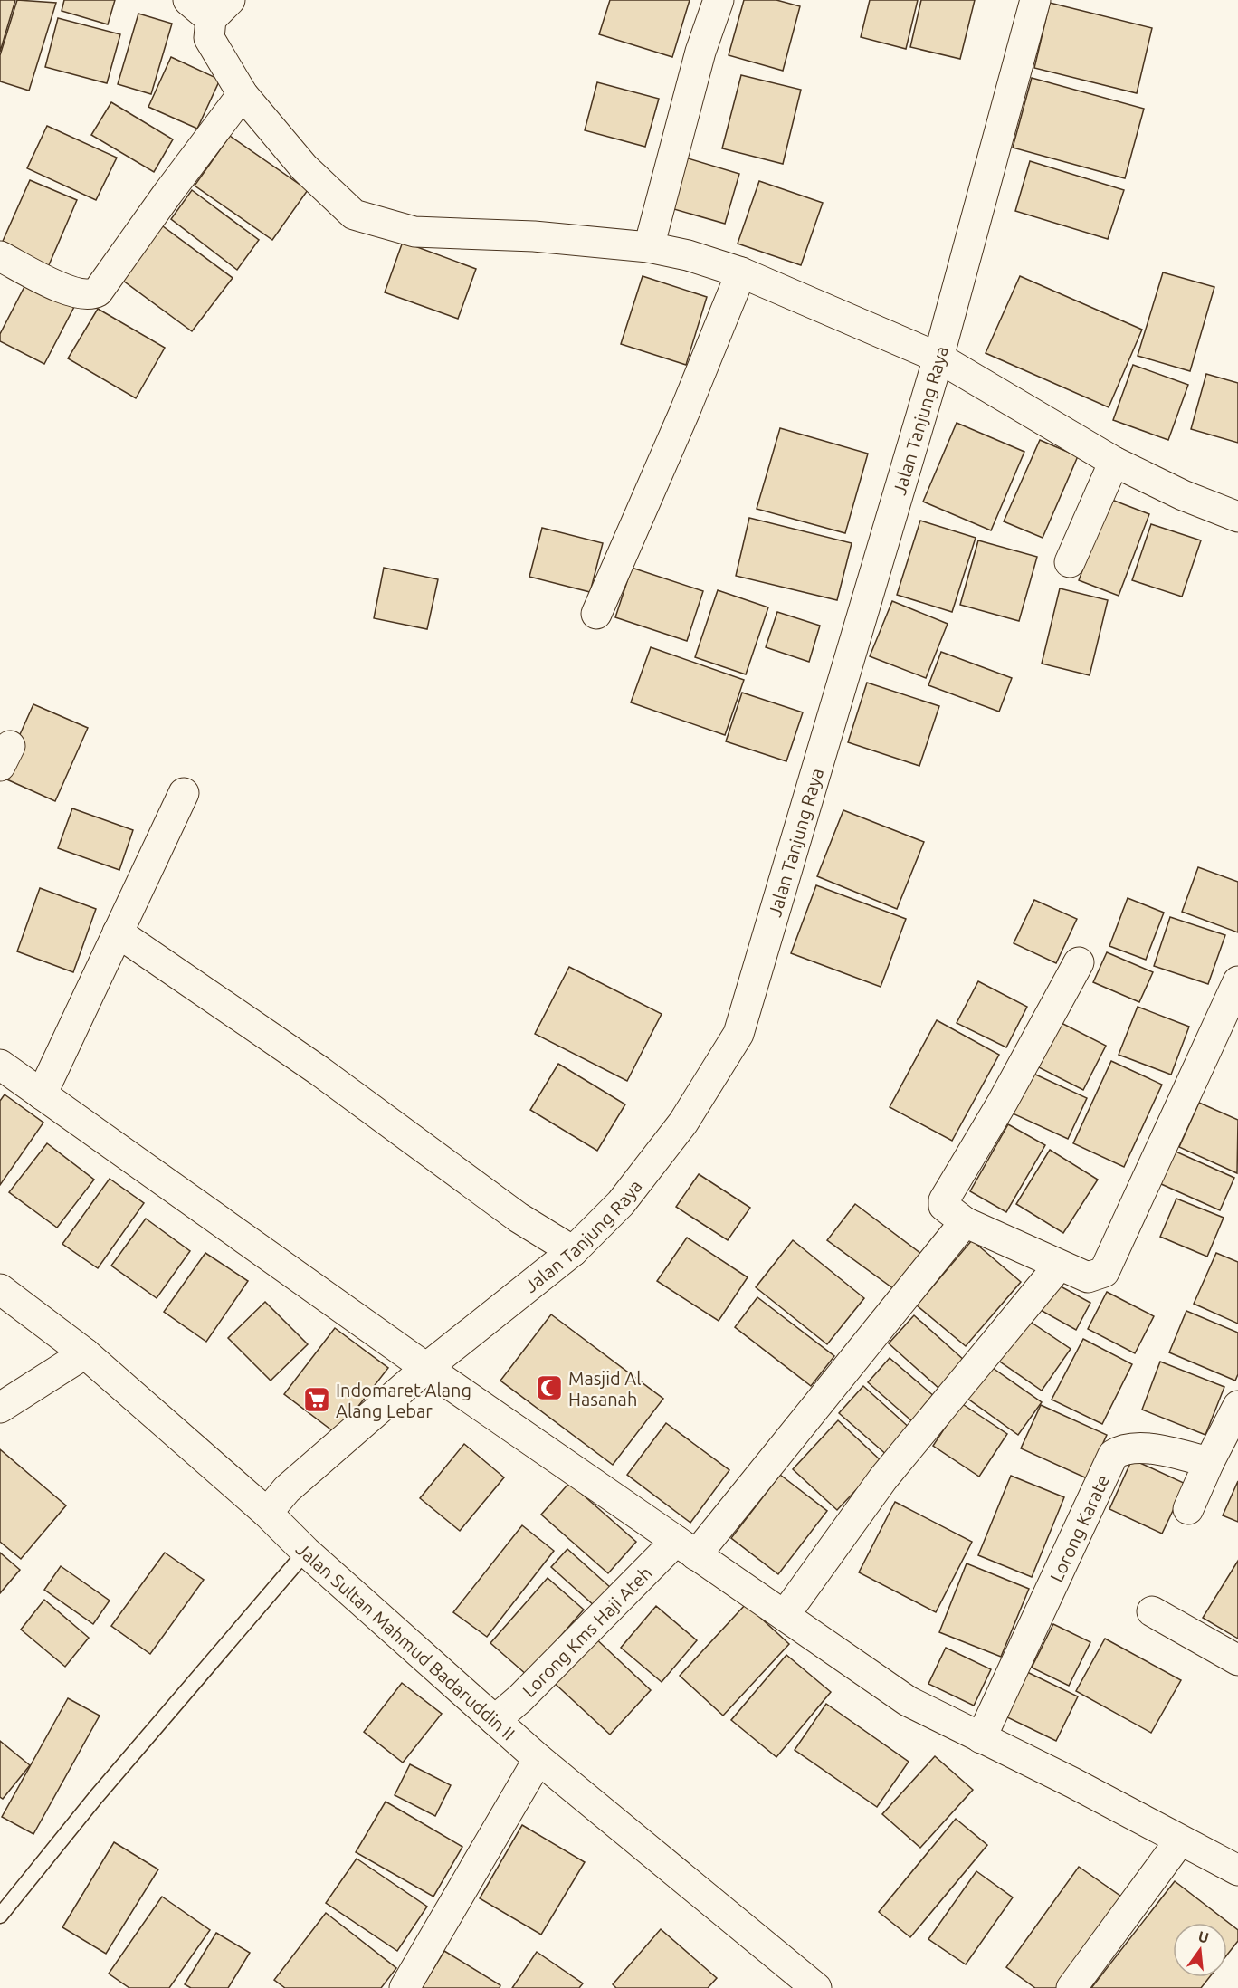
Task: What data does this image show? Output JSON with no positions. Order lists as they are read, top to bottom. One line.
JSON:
{"streets":{"main road":["Jalan Tanjung Raya","Lorong Karate","Lorong Kms Haji Ateh","Jalan Sultan Mahmud Badaruddin II"]},"crossings":[["Jalan Tanjung Raya","Jalan Sultan Mahmud Badaruddin II"],["Lorong Kms Haji Ateh","Jalan Sultan Mahmud Badaruddin II"]],"places":{"mosque":["Masjid Al Hasanah"],"supermarket":["Indomaret Alang Alang Lebar"]},"north":"top"}
